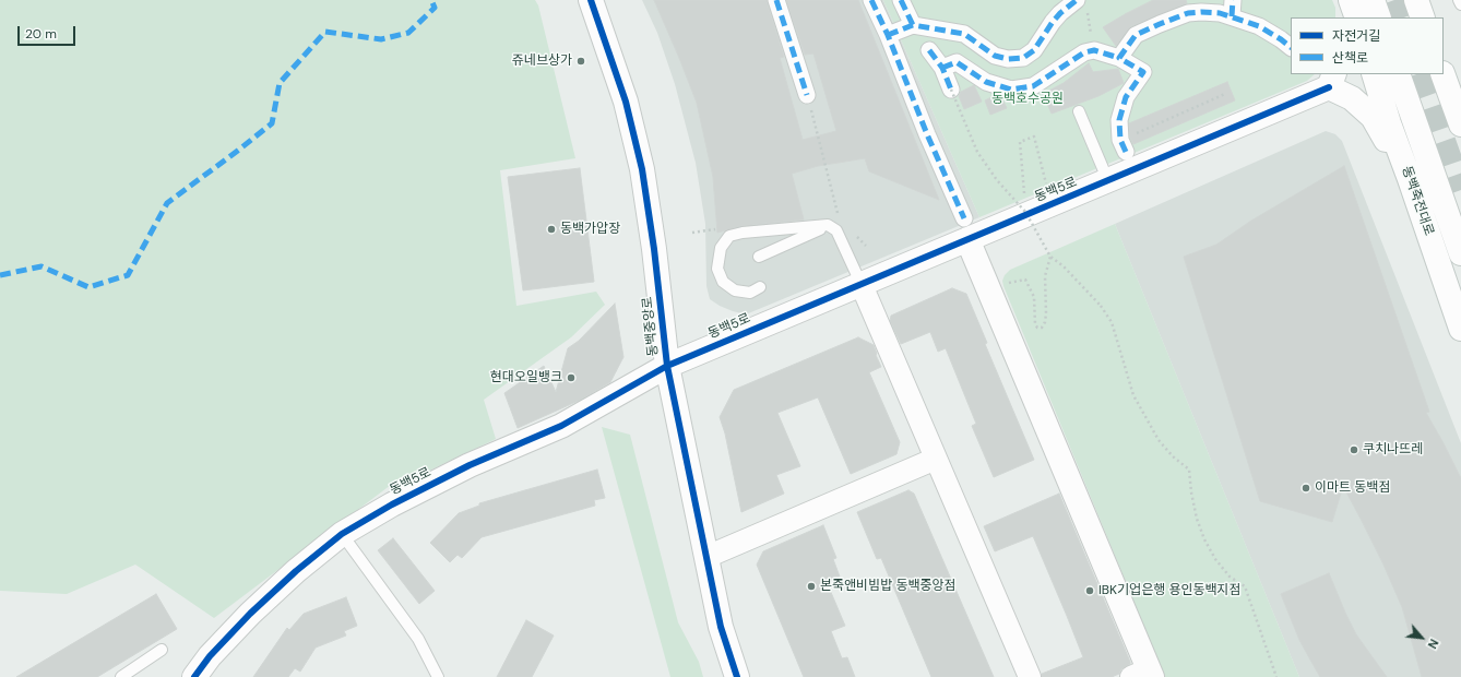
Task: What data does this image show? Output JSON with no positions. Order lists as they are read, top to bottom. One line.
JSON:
{"streets":{"street":["동백5로","동백죽전대로","동백중앙로"]},"crossings":[["동백5로","동백중앙로"]],"parks":["동백호수공원"],"places":["쥬네브상가","동백가압장","현대오일뱅크","쿠치나뜨레","이마트 동백점","본죽앤비빔밥 동백중앙점","IBK기업은행 용인동백지점"],"legend":["자전거길","산책로"],"scale_bar":"20 m","north":"bottom right"}
